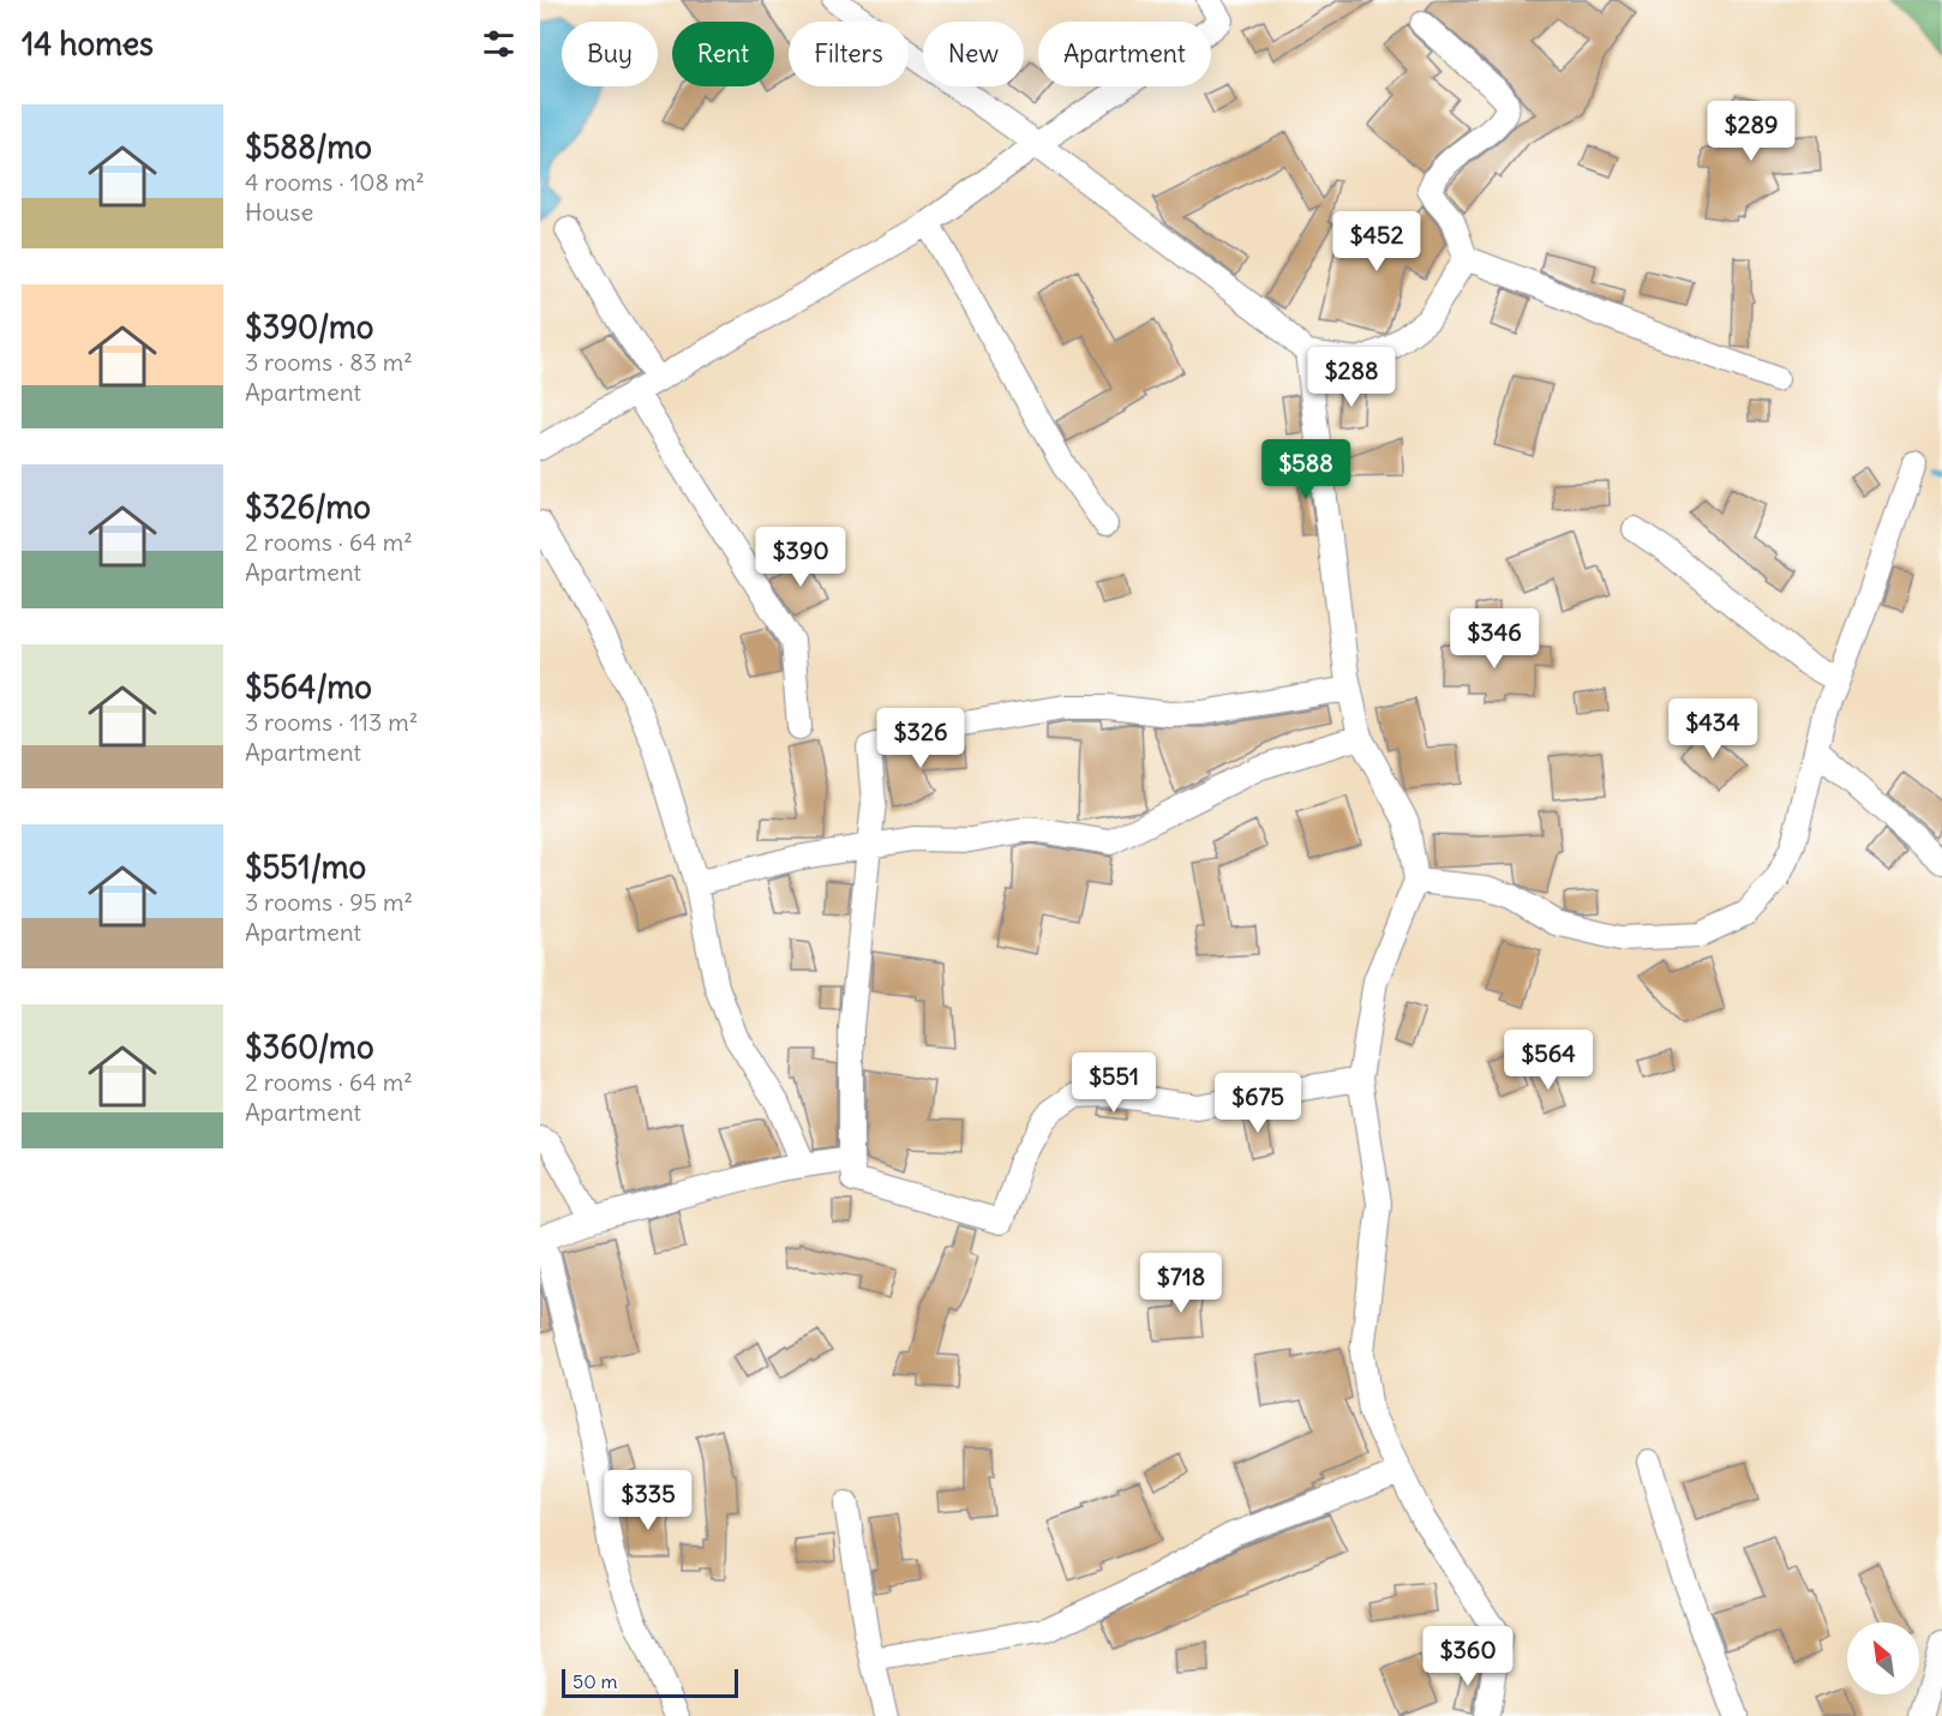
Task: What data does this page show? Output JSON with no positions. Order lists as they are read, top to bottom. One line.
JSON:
{"scale_bar":"50 m","north":"top left","page":{"heading":"14 homes","chip":["Buy","Rent","Filters","New","Apartment"],"list":[{"name":"$588/mo","note":"4 rooms · 108 m² · House"},{"name":"$390/mo","note":"3 rooms · 83 m² · Apartment"},{"name":"$326/mo","note":"2 rooms · 64 m² · Apartment"},{"name":"$564/mo","note":"3 rooms · 113 m² · Apartment"},{"name":"$551/mo","note":"3 rooms · 95 m² · Apartment"},{"name":"$360/mo","note":"2 rooms · 64 m² · Apartment"}],"price":["$289","$452","$288","$588","$390","$346","$434","$326","$564","$551","$675","$718","$335","$360"],"scale":"50 m"}}
